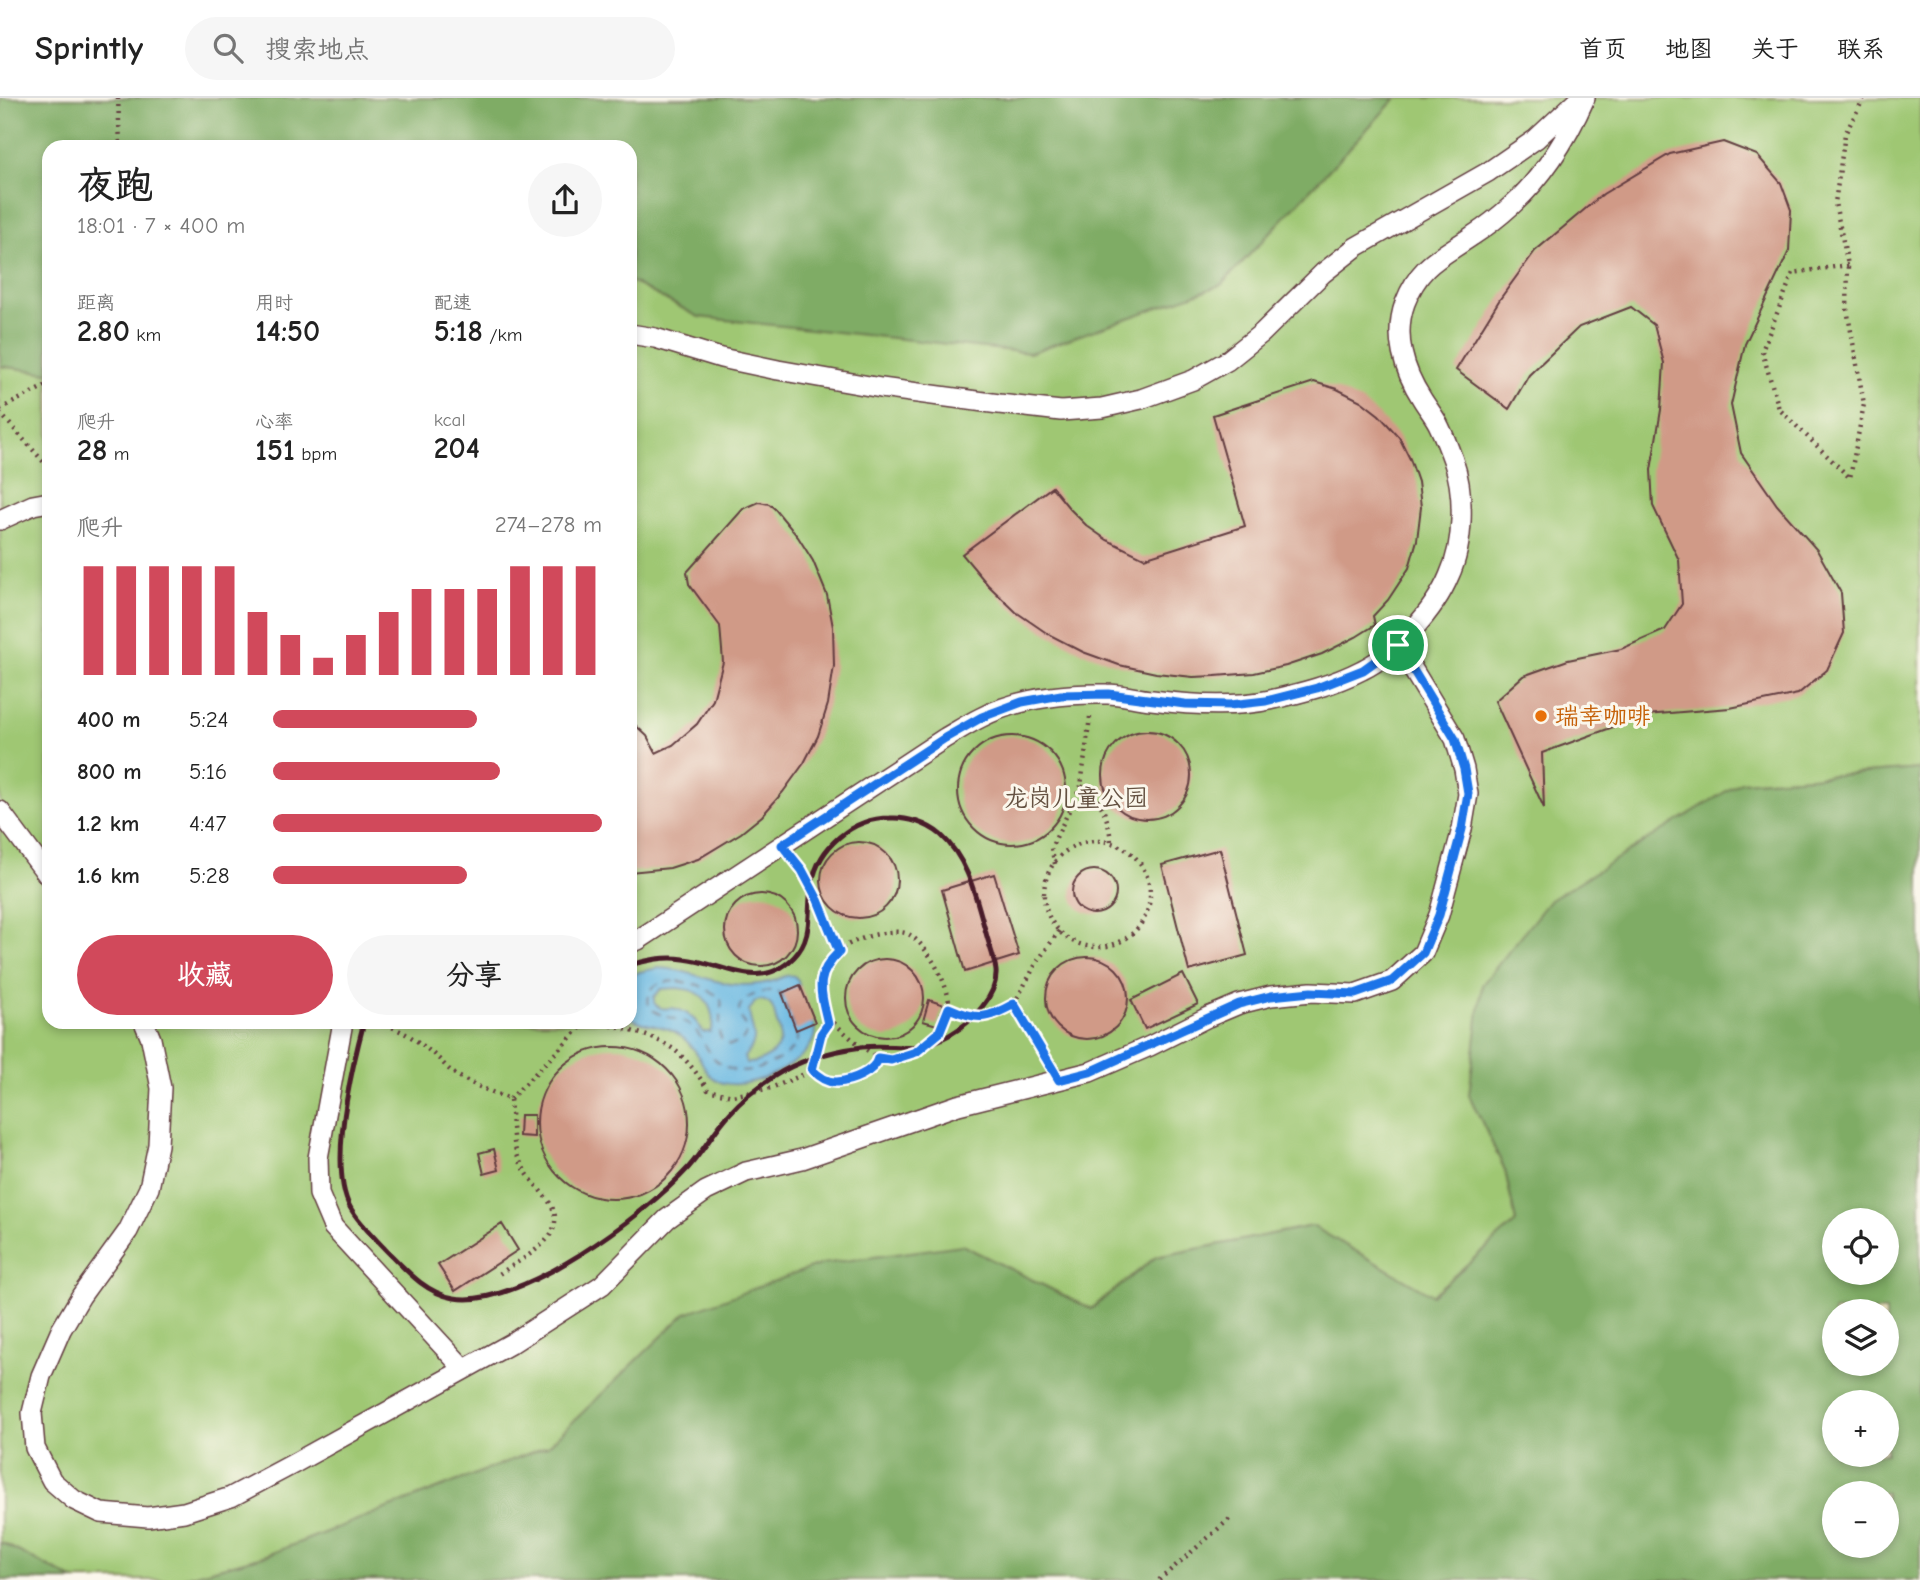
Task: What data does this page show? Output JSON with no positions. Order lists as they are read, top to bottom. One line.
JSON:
{"parks":["龙岗儿童公园"],"places":["瑞幸咖啡"],"page":{"header":"Sprintly","search":"搜索地点","nav":["首页","地图","关于","联系"],"heading":["夜跑","18:01 · 7 × 400 m"],"stats":[["距离","2.80 km"],["用时","14:50"],["配速","5:18 /km"],["爬升","28 m"],["心率","151 bpm"],["kcal","204"]],"chart":["爬升","274–278 m"],"list":[{"name":"400 m","note":"5:24"},{"name":"800 m","note":"5:16"},{"name":"1.2 km","note":"4:47"},{"name":"1.6 km","note":"5:28"}],"buttons":["收藏","分享"],"map_buttons":["+","−"]}}
